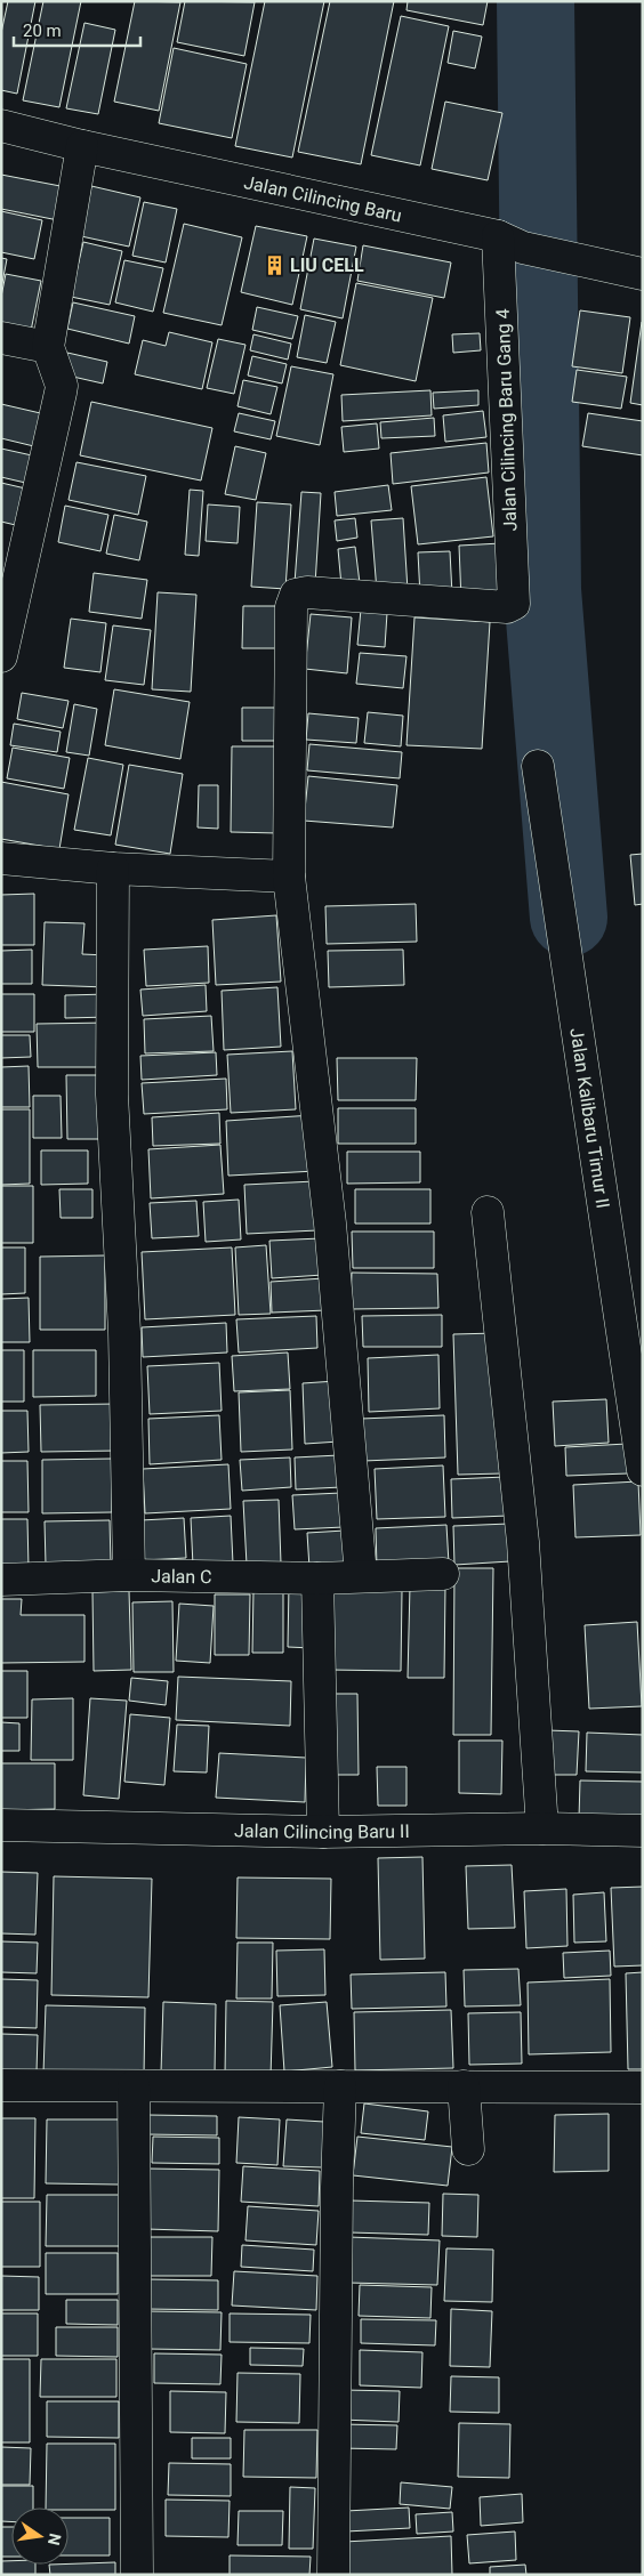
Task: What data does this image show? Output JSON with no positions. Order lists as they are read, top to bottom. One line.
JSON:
{"streets":{"street":["Jalan Cilincing Baru","Jalan Cilincing Baru Gang 4","Jalan Kalibaru Timur II","Jalan C","Jalan Cilincing Baru II"]},"crossings":[["Jalan Cilincing Baru","Jalan Cilincing Baru Gang 4"]],"places":{"building":["LIU CELL"]},"scale_bar":"20 m","north":"right"}
